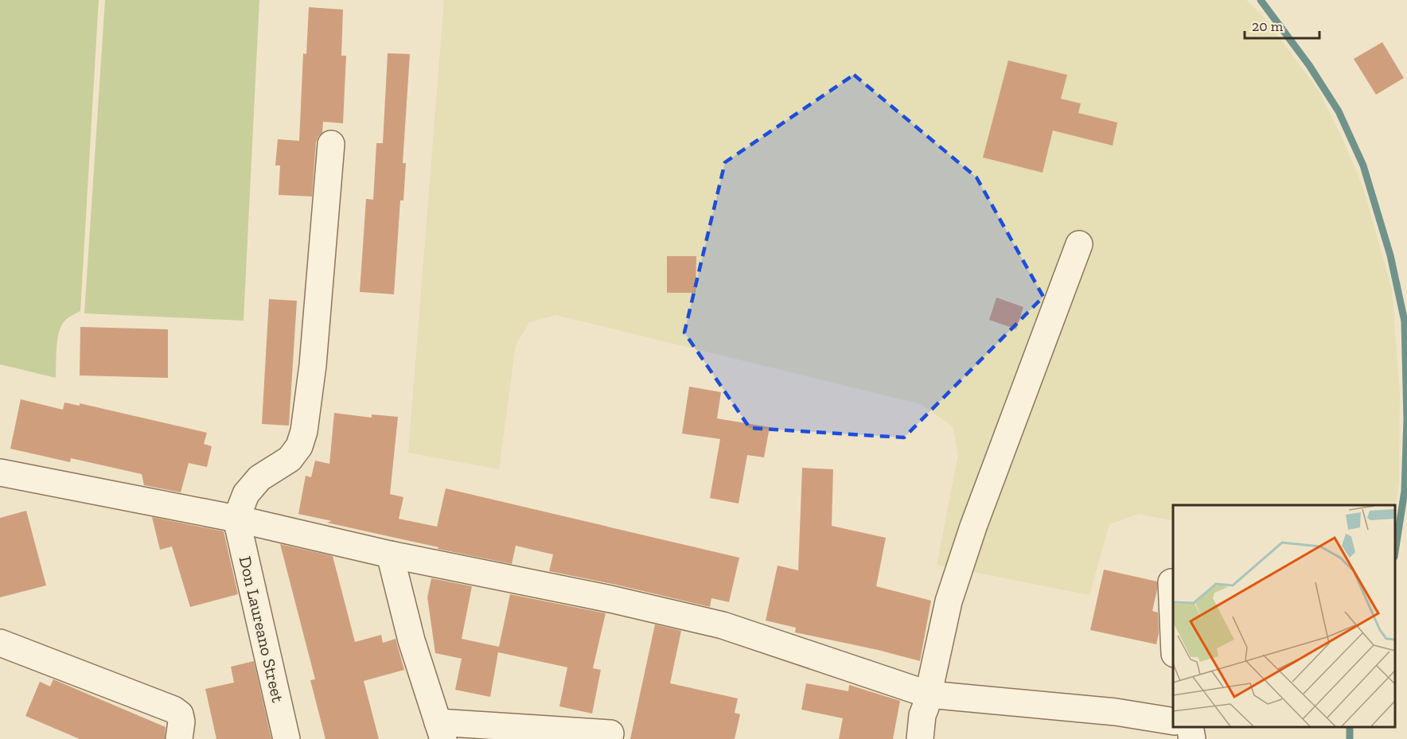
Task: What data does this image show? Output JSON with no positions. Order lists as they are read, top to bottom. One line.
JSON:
{"streets":{"street":["Don Laureano Street"]},"scale_bar":"20 m"}
